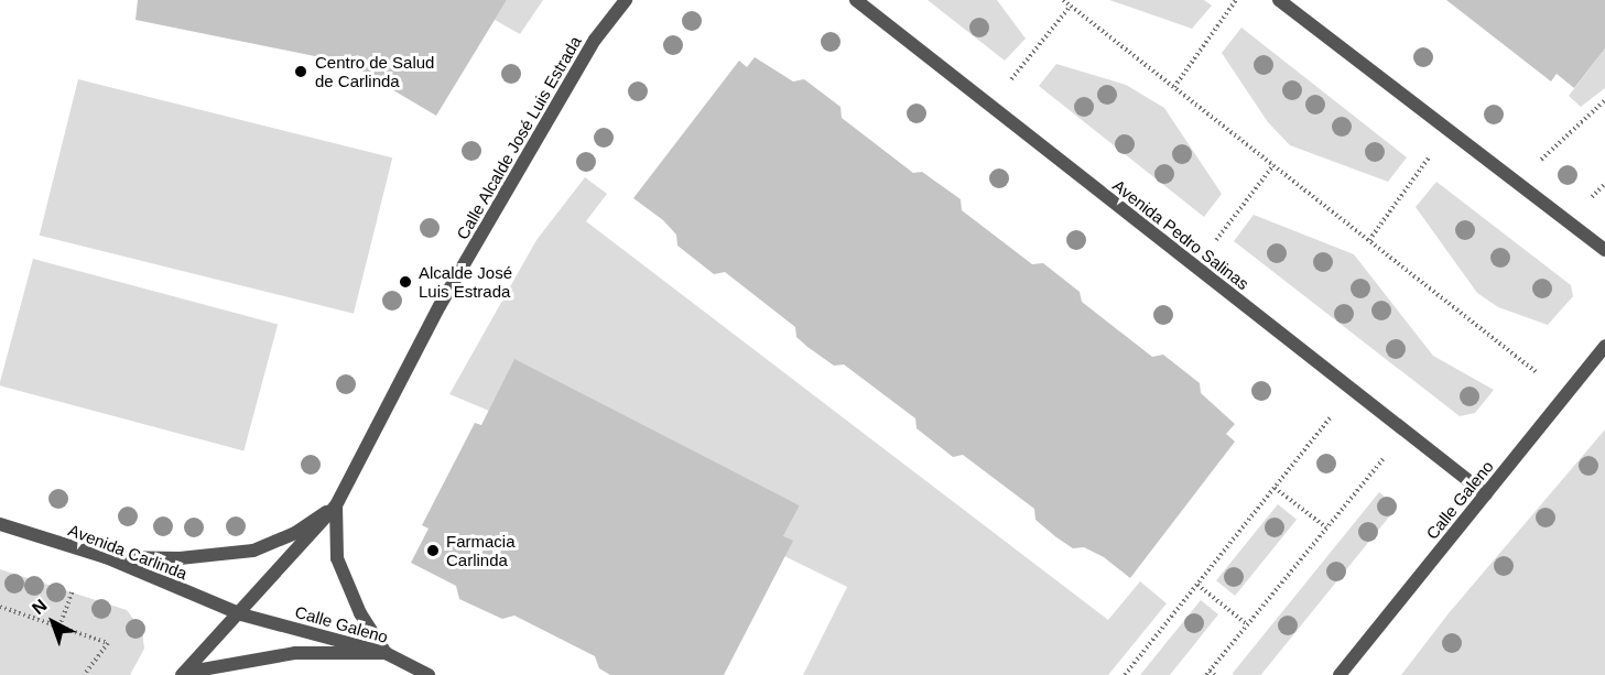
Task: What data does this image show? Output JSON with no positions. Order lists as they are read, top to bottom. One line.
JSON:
{"streets":{"street":["Calle Alcalde José Luis Estrada","Avenida Pedro Salinas","Calle Galeno","Avenida Carlinda"]},"crossings":[["Calle Alcalde José Luis Estrada","Calle Galeno"],["Calle Alcalde José Luis Estrada","Avenida Carlinda"],["Avenida Pedro Salinas","Calle Galeno"],["Calle Galeno","Avenida Carlinda"]],"places":["Centro de Salud de Carlinda","Alcalde José Luis Estrada","Farmacia Carlinda"],"north":"top left"}
